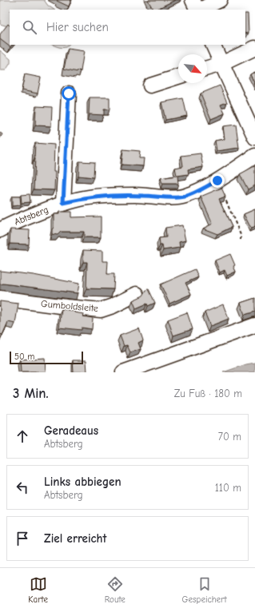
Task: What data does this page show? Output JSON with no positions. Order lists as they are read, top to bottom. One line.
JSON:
{"streets":{"street":["Abtsberg","Gumboldsleite"]},"scale_bar":"50 m","north":"bottom right","page":{"search":"Hier suchen","scale":"50 m","heading":["3 Min.","Zu Fuß · 180 m"],"list":[["Geradeaus","Abtsberg","70 m"],["Links abbiegen","Abtsberg","110 m"],"Ziel erreicht"],"nav":["Karte","Route","Gespeichert"]}}
